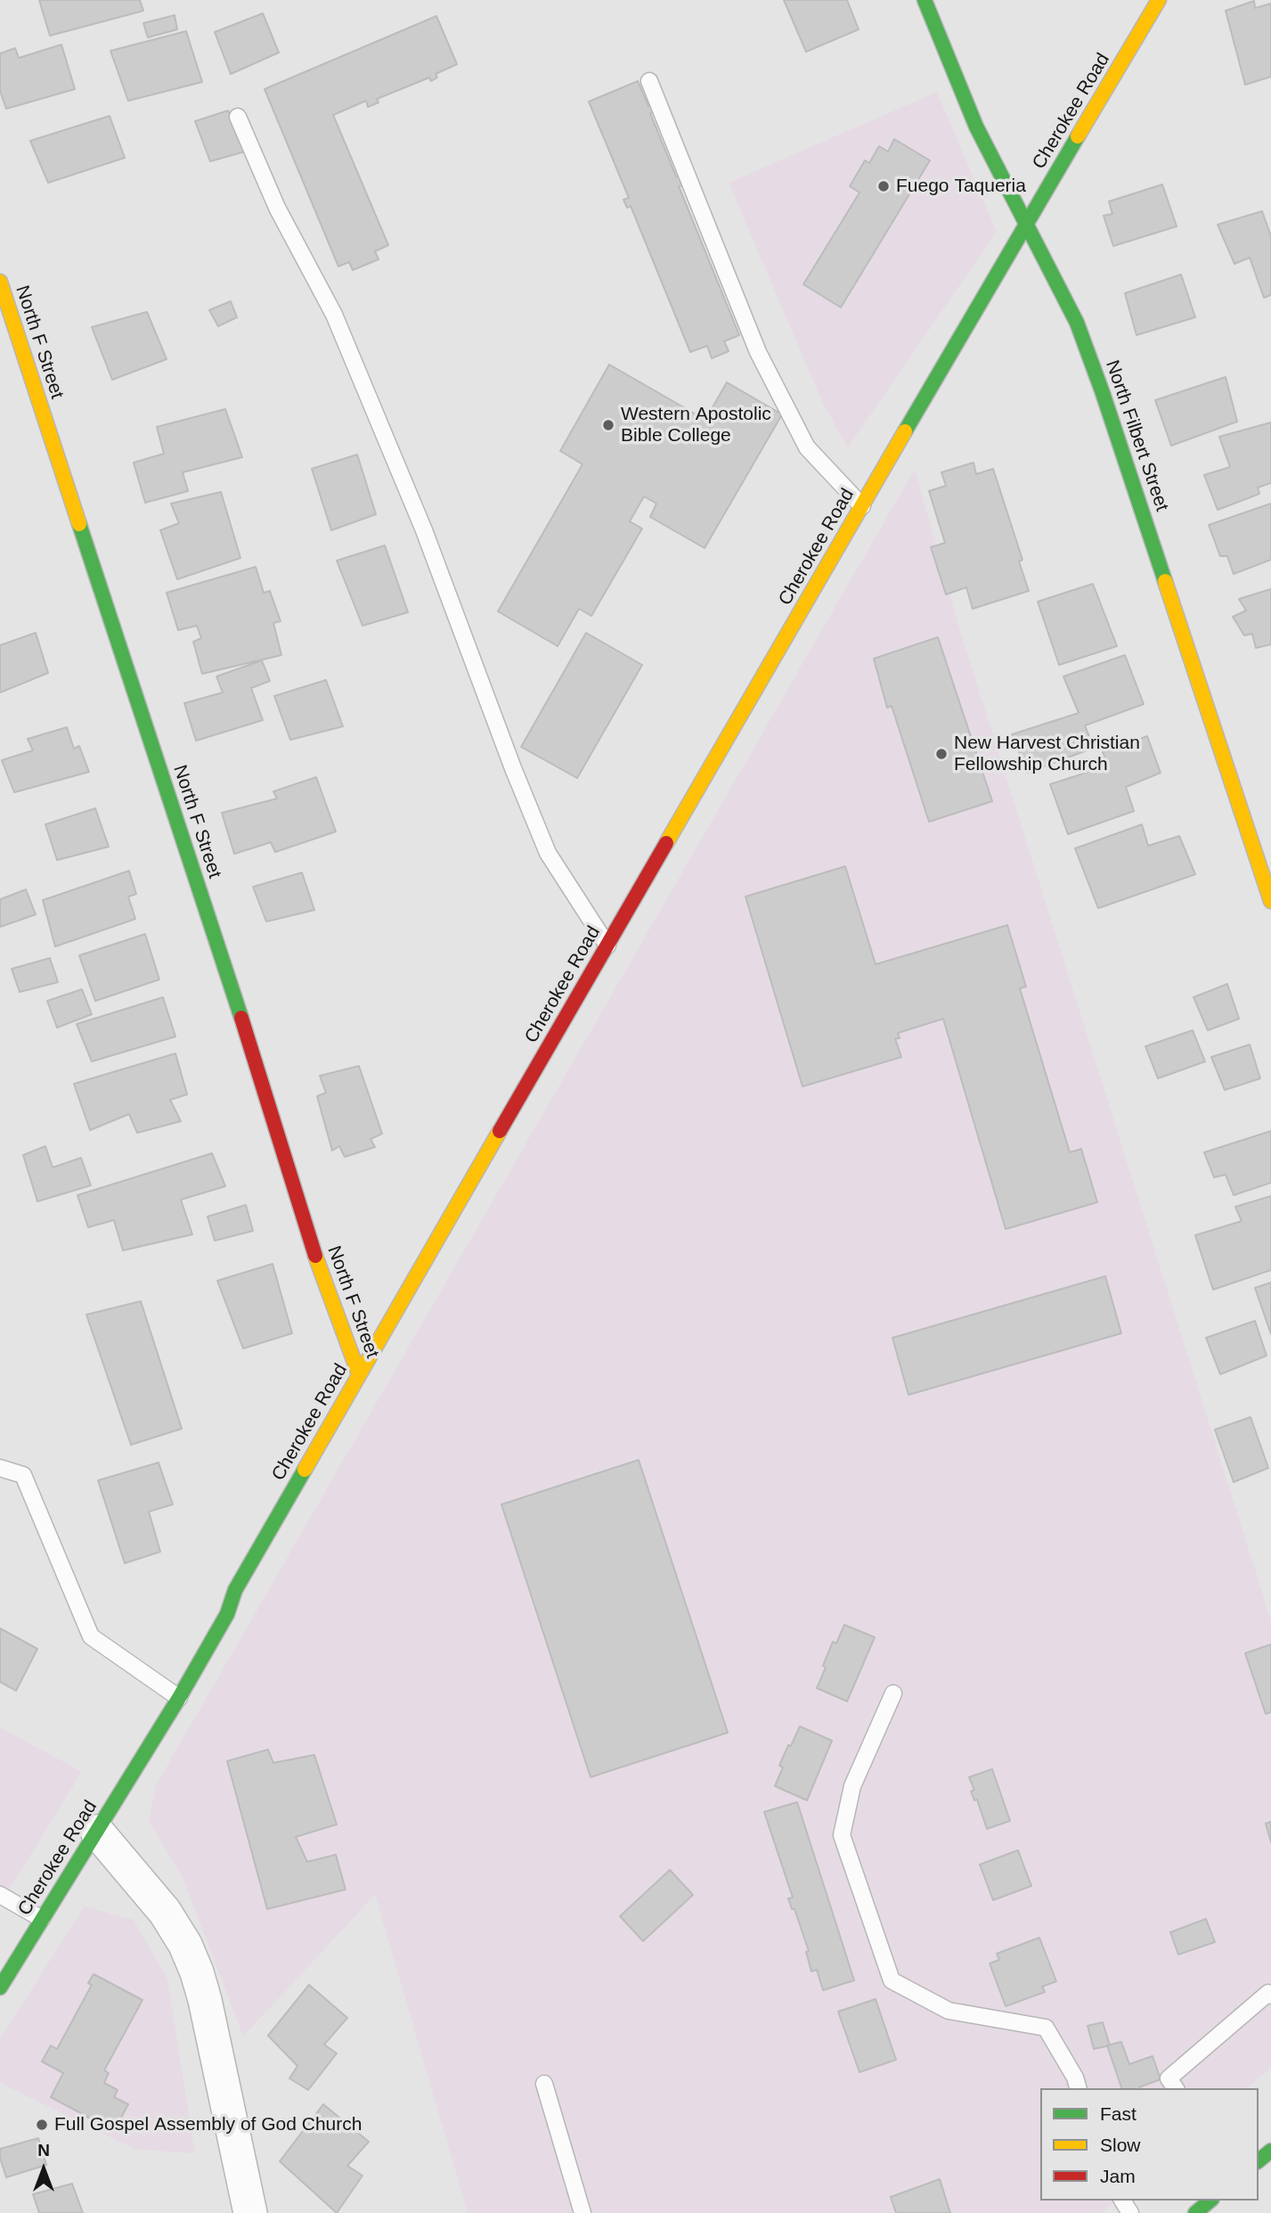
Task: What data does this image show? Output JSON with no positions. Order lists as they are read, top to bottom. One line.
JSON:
{"streets":{"street":["Cherokee Road","North F Street","North Filbert Street"]},"crossings":[["Cherokee Road","North F Street"],["Cherokee Road","North Filbert Street"]],"places":["Fuego Taqueria","Western Apostolic Bible College","New Harvest Christian Fellowship Church","Full Gospel Assembly of God Church"],"legend":["Fast","Slow","Jam"],"north":"top"}
